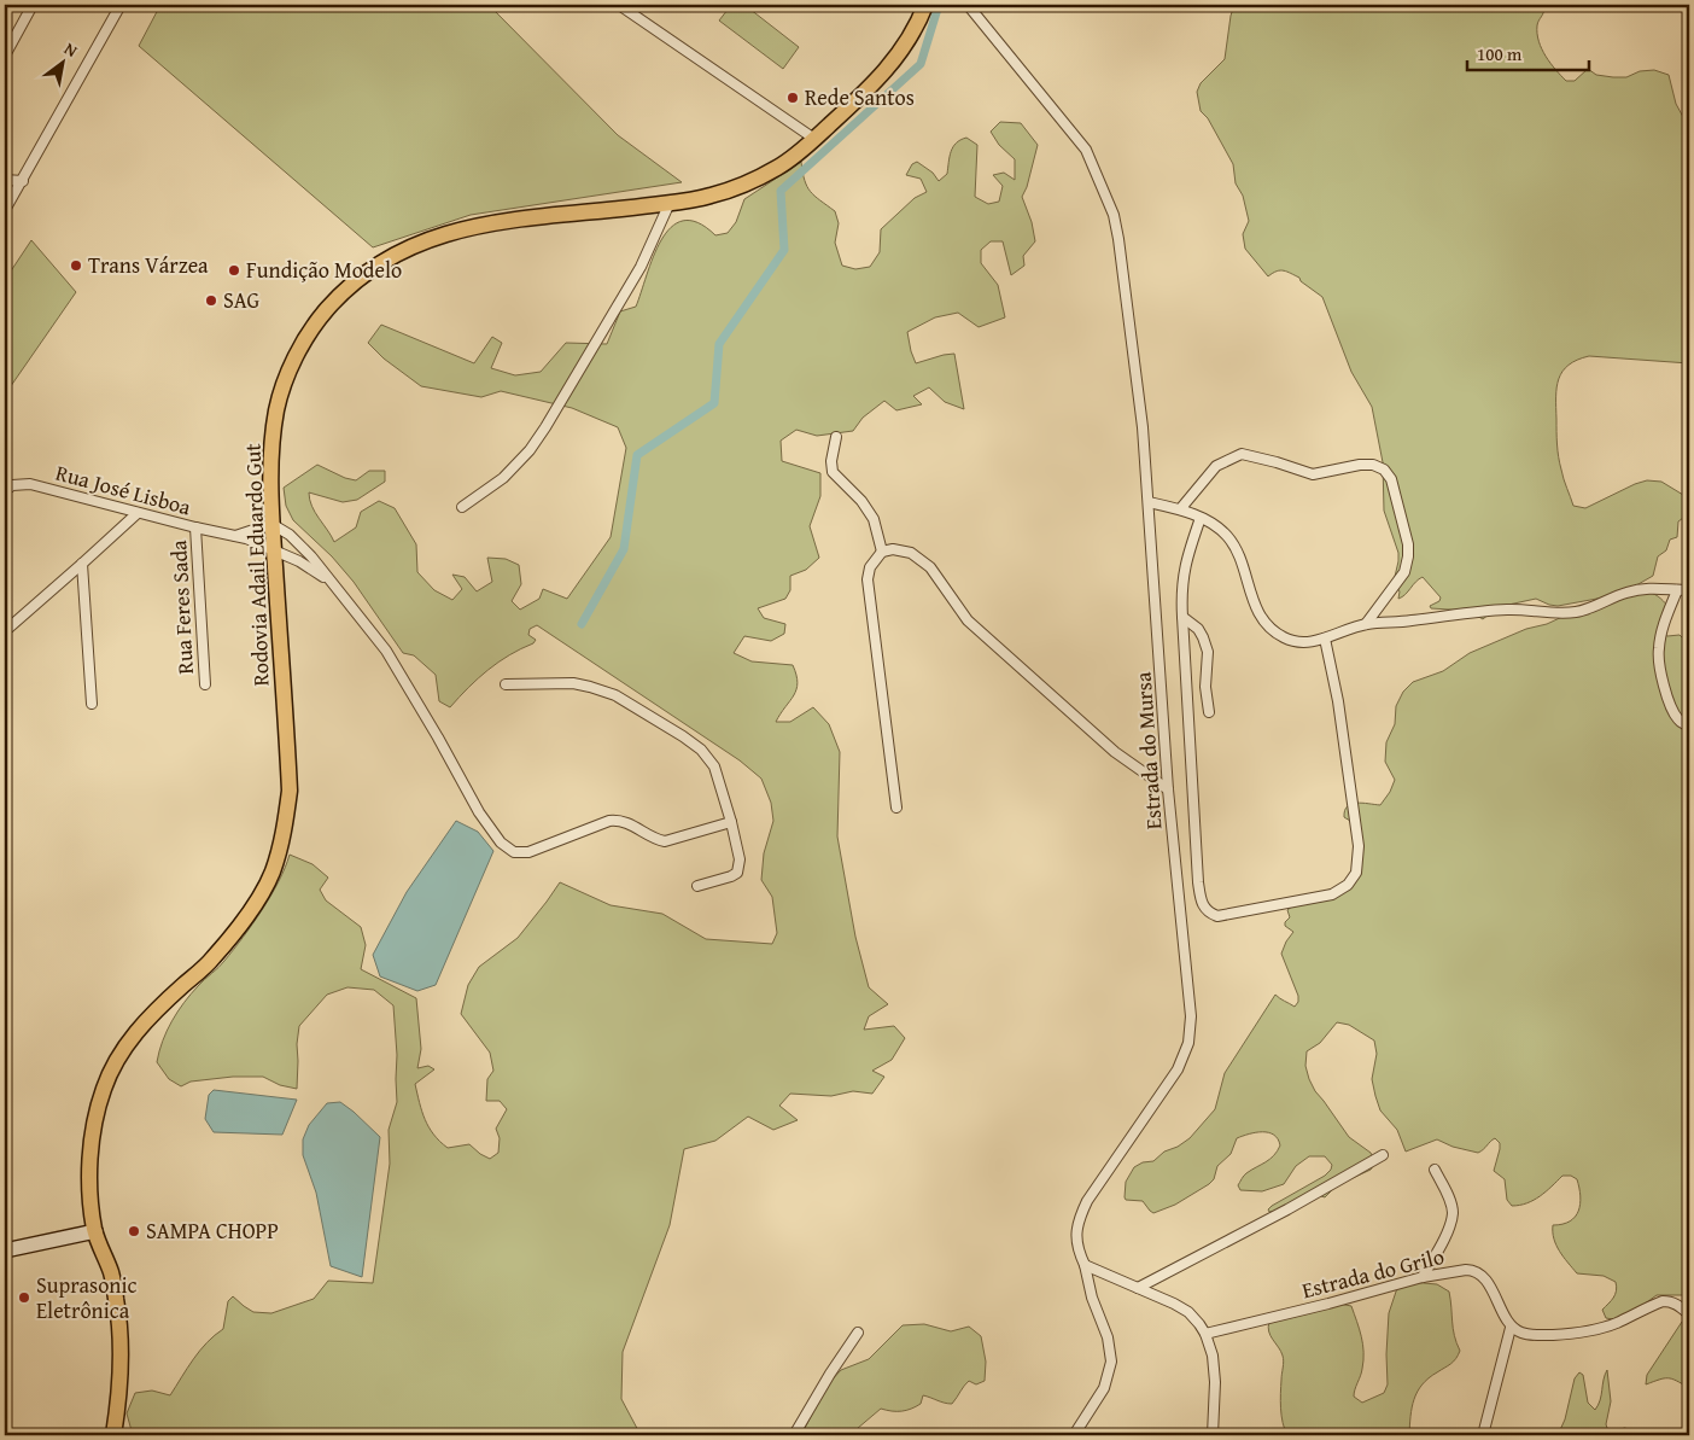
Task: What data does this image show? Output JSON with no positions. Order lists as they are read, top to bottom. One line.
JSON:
{"streets":{"main road":["Rodovia Adail Eduardo Gut"],"street":["Rua José Lisboa","Rua Feres Sada","Estrada do Mursa","Estrada do Grilo"]},"crossings":[["Rua José Lisboa","Rodovia Adail Eduardo Gut"],["Rua José Lisboa","Rua Feres Sada"]],"places":["Rede Santos","Trans Várzea","Fundição Modelo","SAG","SAMPA CHOPP","Suprasonic Eletrônica"],"scale_bar":"100 m","north":"top right"}
